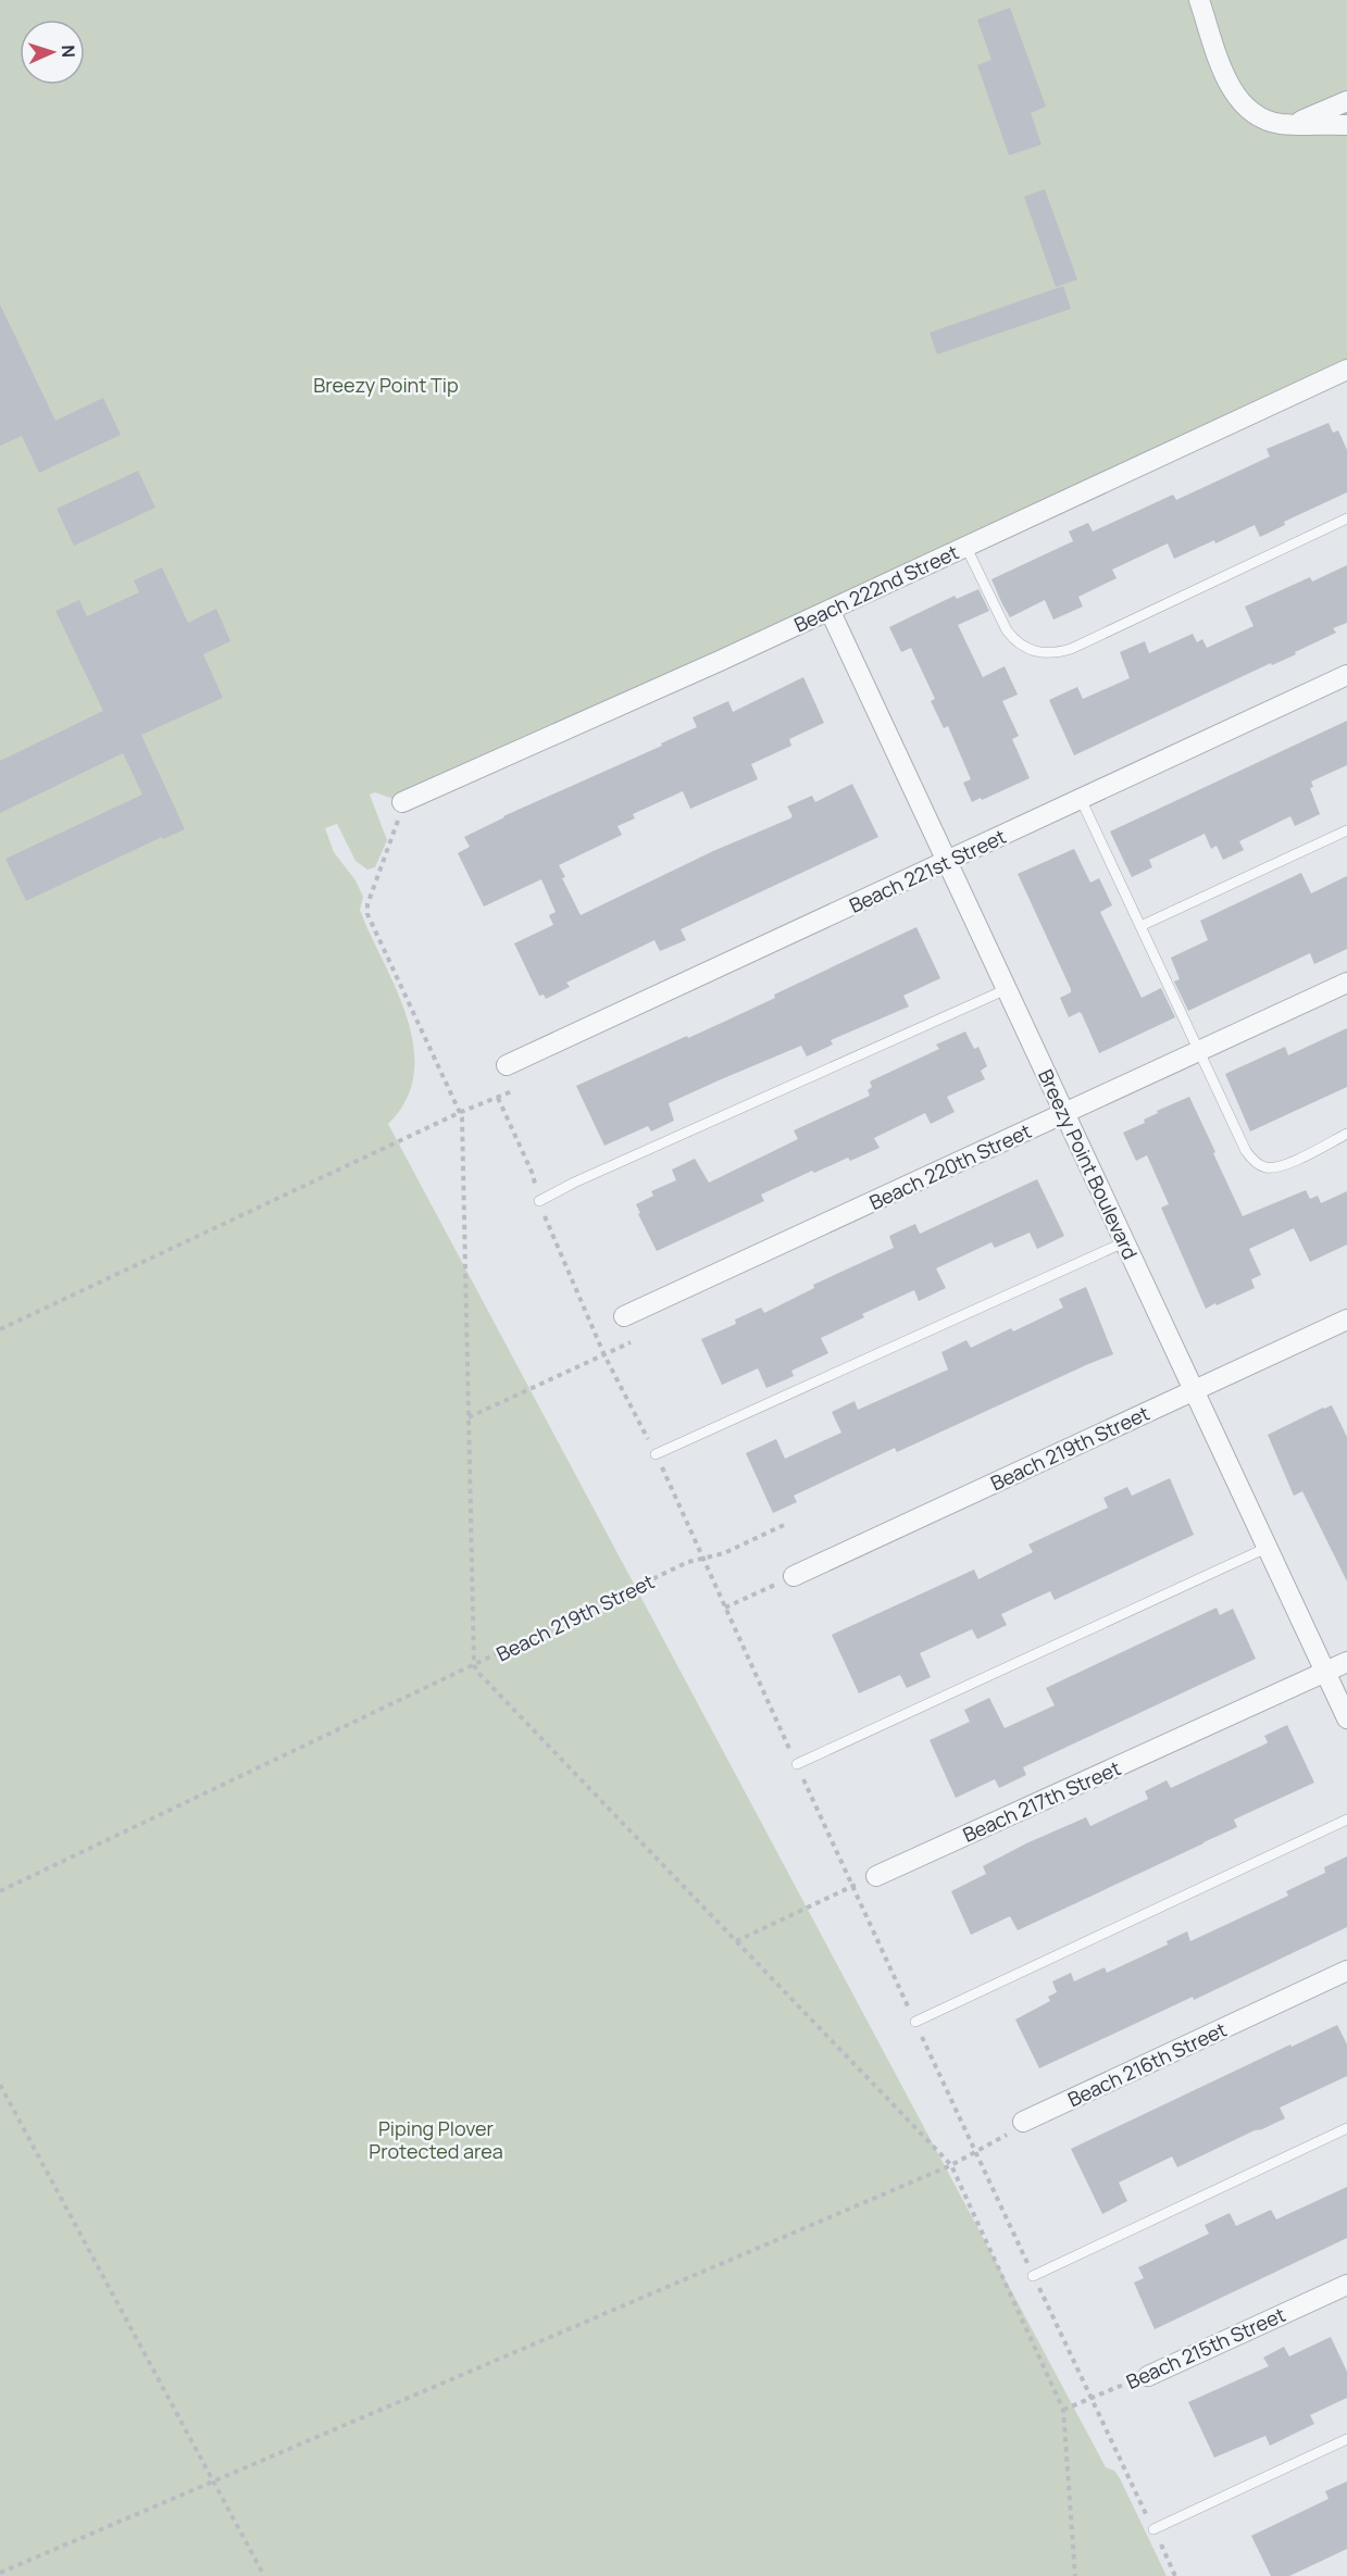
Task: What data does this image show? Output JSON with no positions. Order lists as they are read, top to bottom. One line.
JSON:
{"streets":{"street":["Beach 222nd Street","Beach 221st Street","Breezy Point Boulevard","Beach 220th Street","Beach 219th Street","Beach 217th Street","Beach 216th Street","Beach 215th Street"]},"crossings":[["Beach 222nd Street","Breezy Point Boulevard"],["Beach 221st Street","Breezy Point Boulevard"],["Breezy Point Boulevard","Beach 220th Street"],["Breezy Point Boulevard","Beach 219th Street"],["Breezy Point Boulevard","Beach 217th Street"]],"parks":["Breezy Point Tip","Piping Plover Protected area"],"north":"right"}
